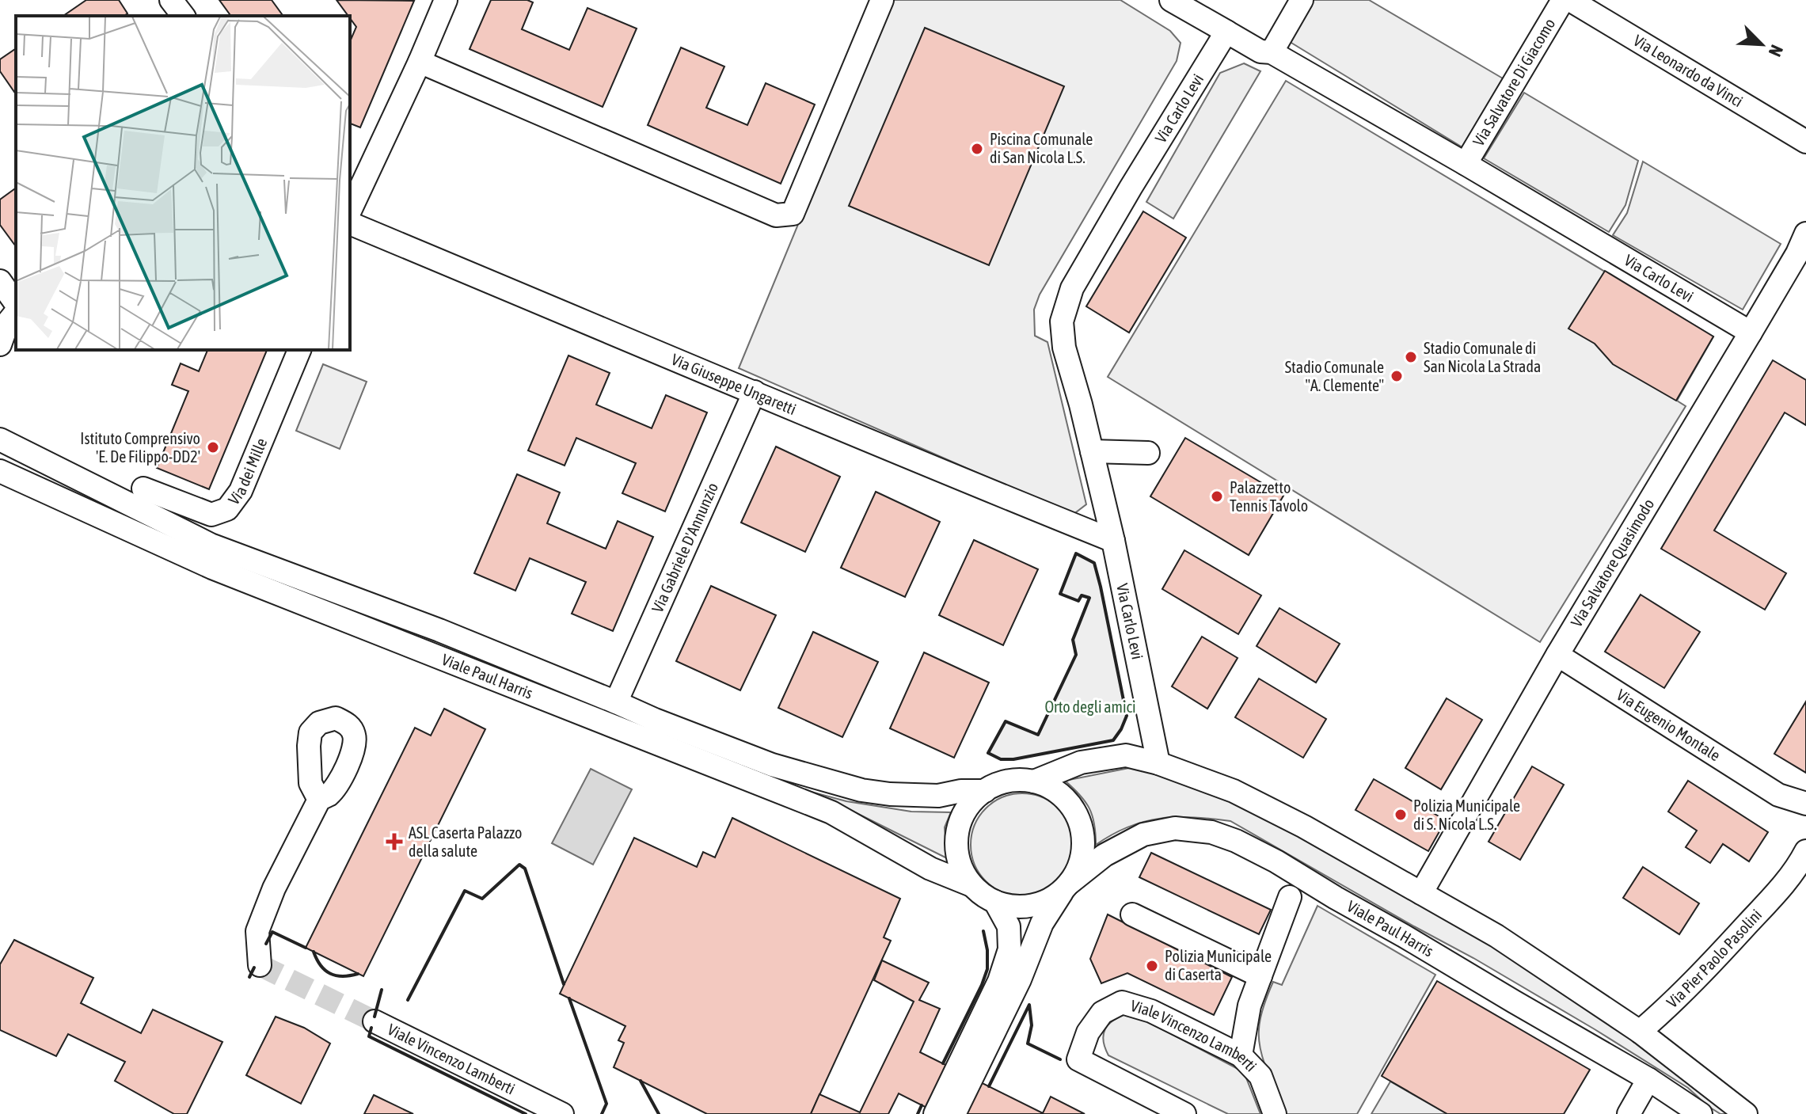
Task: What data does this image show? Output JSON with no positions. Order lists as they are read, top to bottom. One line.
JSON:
{"streets":{"street":["Via Leonardo da Vinci","Via Salvatore Di Giacomo","Via Carlo Levi","Via Giuseppe Ungaretti","Via dei Mille","Via Gabriele D'Annunzio","Via Salvatore Quasimodo","Viale Paul Harris","Via Eugenio Montale","Via Pier Paolo Pasolini","Viale Vincenzo Lamberti"]},"crossings":[["Via Salvatore Di Giacomo","Via Carlo Levi"],["Via Carlo Levi","Via Giuseppe Ungaretti"],["Via Carlo Levi","Via Salvatore Quasimodo"],["Via Giuseppe Ungaretti","Via Gabriele D'Annunzio"],["Via Gabriele D'Annunzio","Viale Paul Harris"],["Via Salvatore Quasimodo","Via Eugenio Montale"]],"parks":["Orto degli amici"],"places":{"other":["Piscina Comunale di San Nicola L.S.","Stadio Comunale di San Nicola La Strada","Stadio Comunale \"A. Clemente\"","Istituto Comprensivo 'E. De Filippo-DD2'","Palazzetto Tennis Tavolo","Polizia Municipale di S. Nicola L.S.","Polizia Municipale di Caserta"],"health":["ASL Caserta Palazzo della salute"]},"north":"bottom right"}
